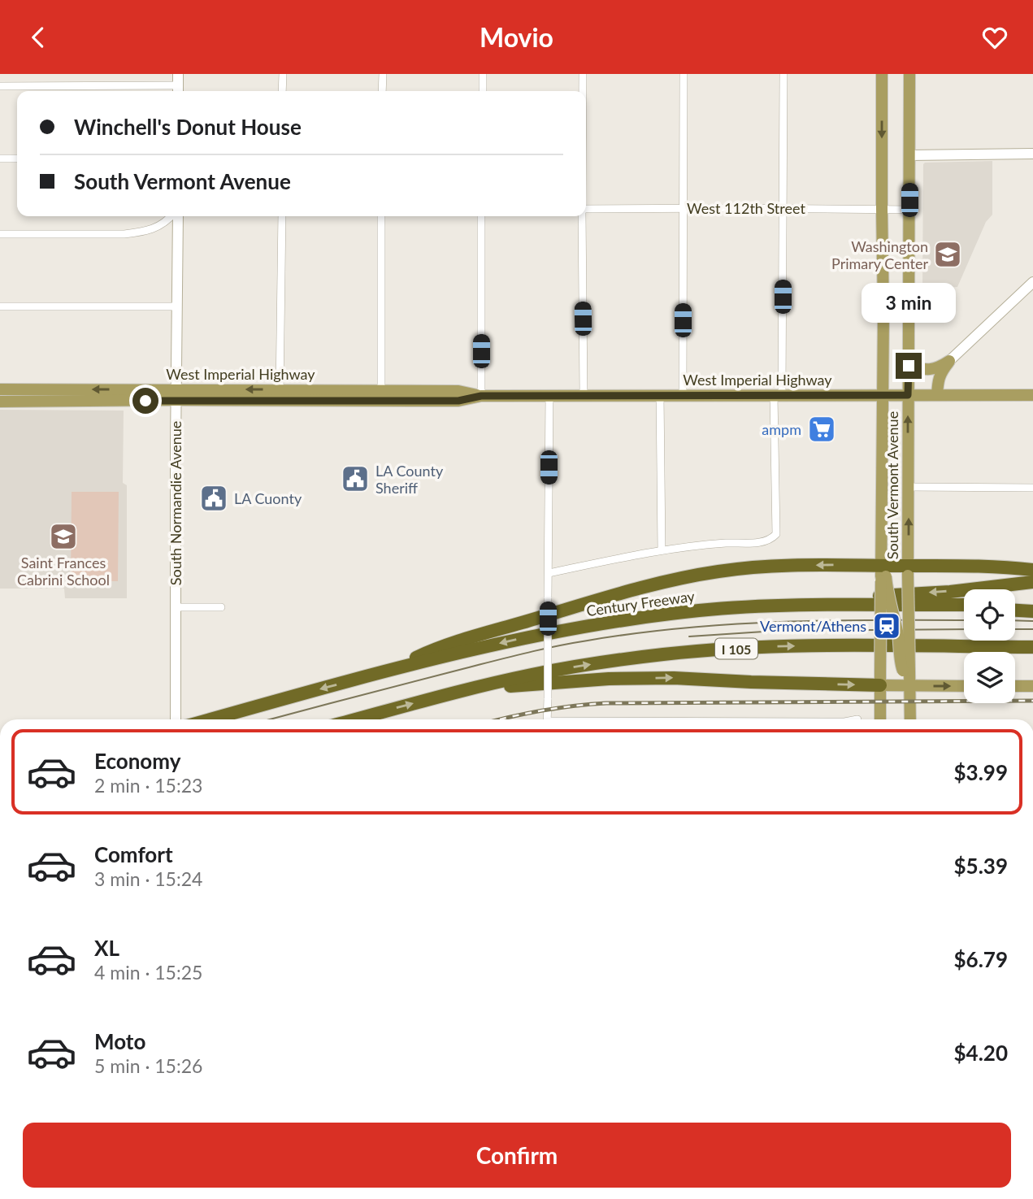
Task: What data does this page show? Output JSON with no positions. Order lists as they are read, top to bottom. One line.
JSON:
{"streets":{"highway":["Century Freeway","I 105"],"main road":["West Imperial Highway","South Vermont Avenue","South Normandie Avenue"],"street":["West 112th Street"]},"crossings":[["West 112th Street","South Vermont Avenue"],["West Imperial Highway","South Vermont Avenue"],["West Imperial Highway","South Normandie Avenue"]],"places":{"school or university":["Washington Primary Center","Saint Frances Cabrini School"],"supermarket":["ampm"],"public building":["LA County Sheriff","LA Cuonty"],"station":["Vermont/Athens"]},"page":{"header":"Movio","banner":["Winchell's Donut House","South Vermont Avenue"],"bubble":"3 min","list":[{"name":"Economy","note":"2 min · 15:23","value":"$3.99"},{"name":"Comfort","note":"3 min · 15:24","value":"$5.39"},{"name":"XL","note":"4 min · 15:25","value":"$6.79"},{"name":"Moto","note":"5 min · 15:26","value":"$4.20"}],"buttons":"Confirm"}}
